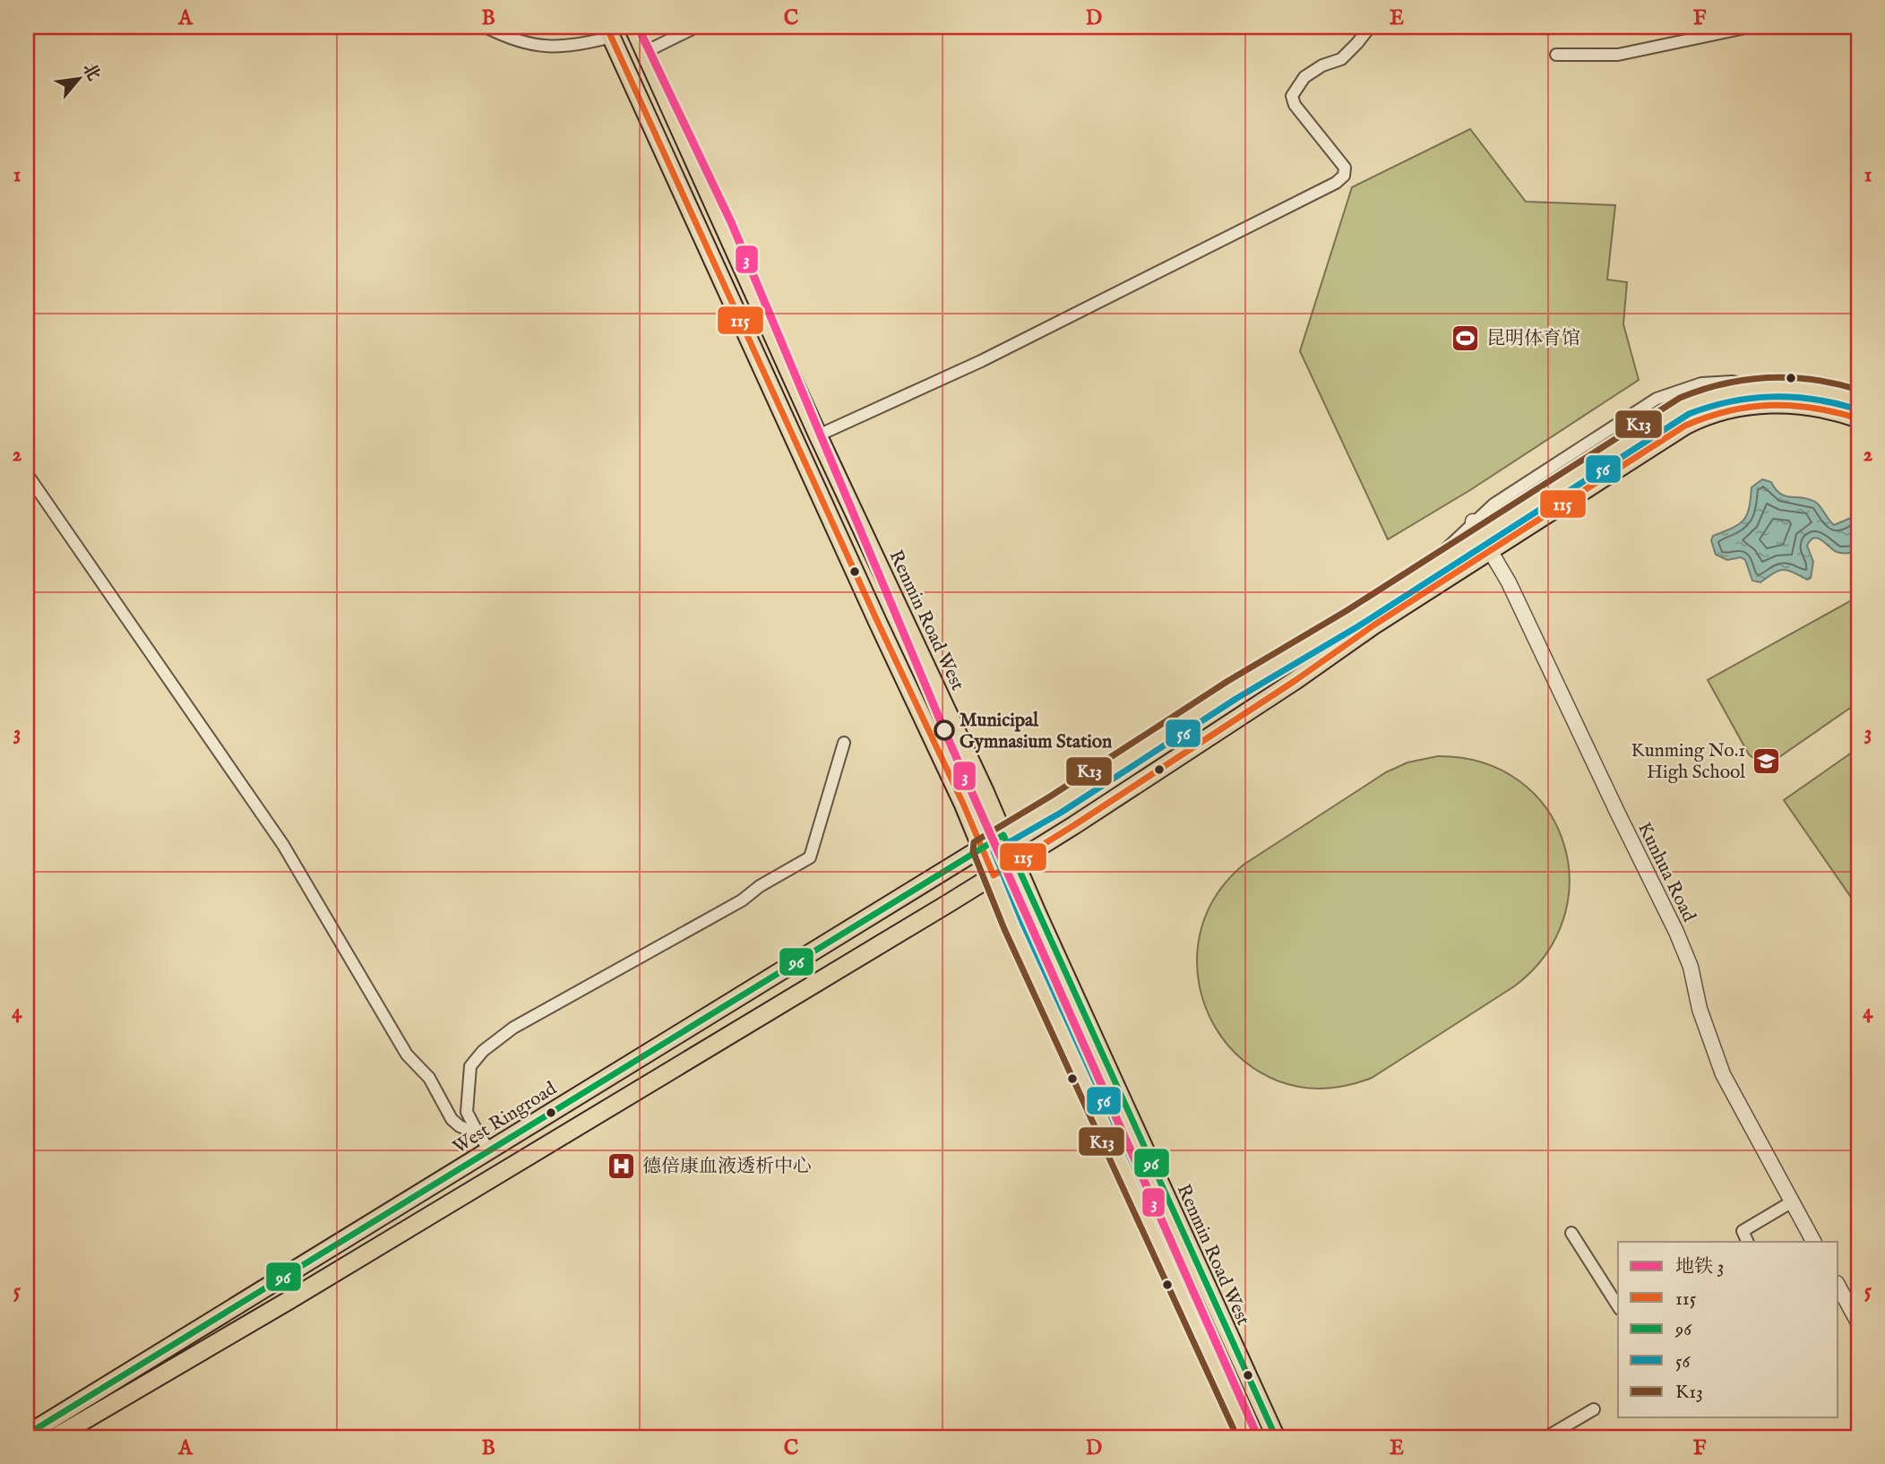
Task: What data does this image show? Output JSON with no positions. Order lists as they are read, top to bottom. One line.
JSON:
{"streets":{"main road":["Renmin Road West","West Ringroad"],"street":["Kunhua Road"]},"crossings":[["Renmin Road West","West Ringroad"],["Kunhua Road","West Ringroad"]],"places":{"sports":["昆明体育馆"],"other":["Municipal Gymnasium Station"],"school or university":["Kunming No.1 High School"],"hospital":["德倍康血液透析中心"]},"lines":["metro line 3","transit line 115","transit line K13","transit line 56","transit line 96"],"legend":["地铁 3","115","96","56","K13"],"north":"top right","grid":{"columns":["A","B","C","D","E","F"],"rows":["1","2","3","4","5"]}}
